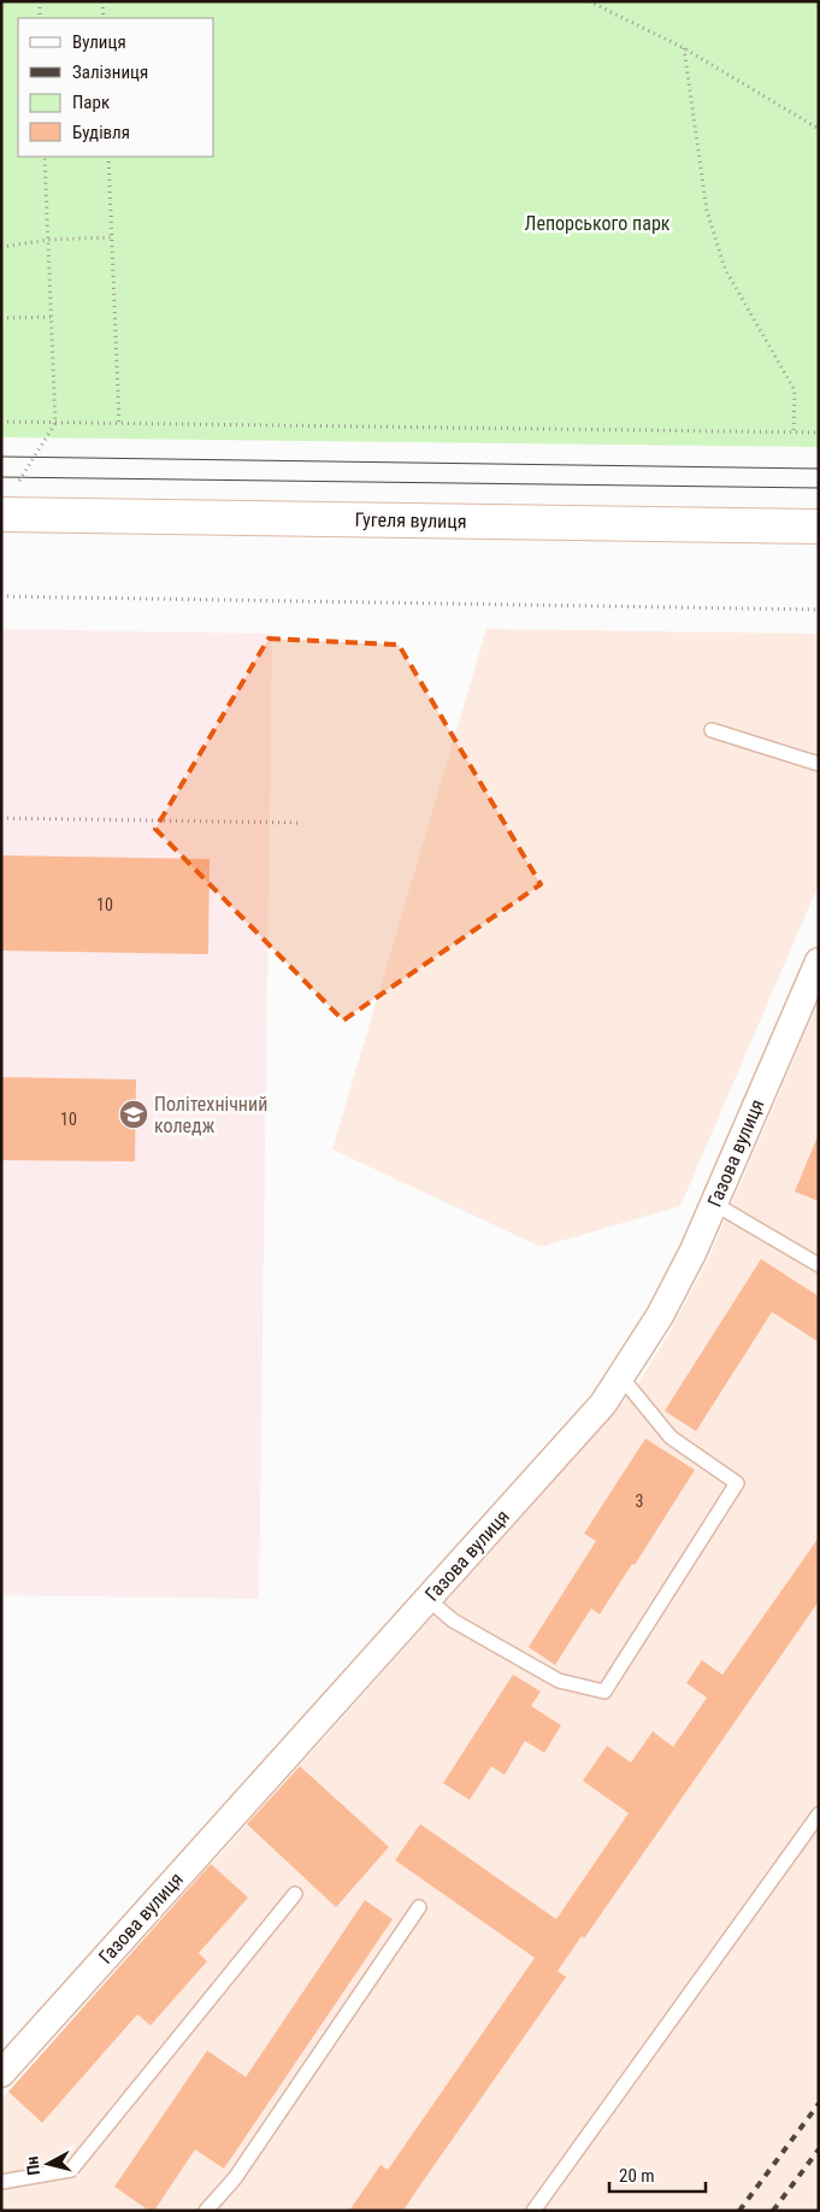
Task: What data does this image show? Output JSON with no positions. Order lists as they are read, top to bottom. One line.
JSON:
{"streets":{"street":["Гугеля вулиця","Газова вулиця"]},"parks":["Лепорського парк"],"places":{"school or university":["Політехнічний коледж"]},"house_numbers":["10","10","3"],"legend":["Вулиця","Залізниця","Парк","Будівля"],"scale_bar":"20 m","north":"left"}
